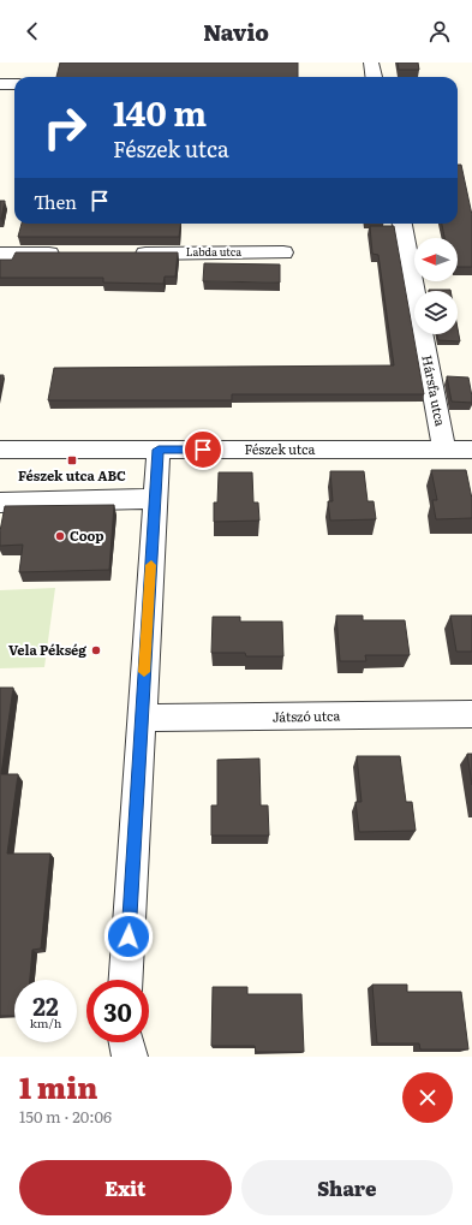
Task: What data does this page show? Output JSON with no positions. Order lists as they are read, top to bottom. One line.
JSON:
{"streets":{"street":["Labda utca","Hársfa utca","Fészek utca","Játszó utca"]},"crossings":[["Hársfa utca","Fészek utca"]],"places":{"transit":["Fészek utca ABC"],"other":["Coop","Vela Pékség"]},"north":"left","page":{"header":"Navio","turn":["140 m","Fészek utca"],"then":"Then","speed":"22 km/h","limit":"30","heading":["1 min","150 m · 20:06"],"buttons":["Exit","Share"]}}
